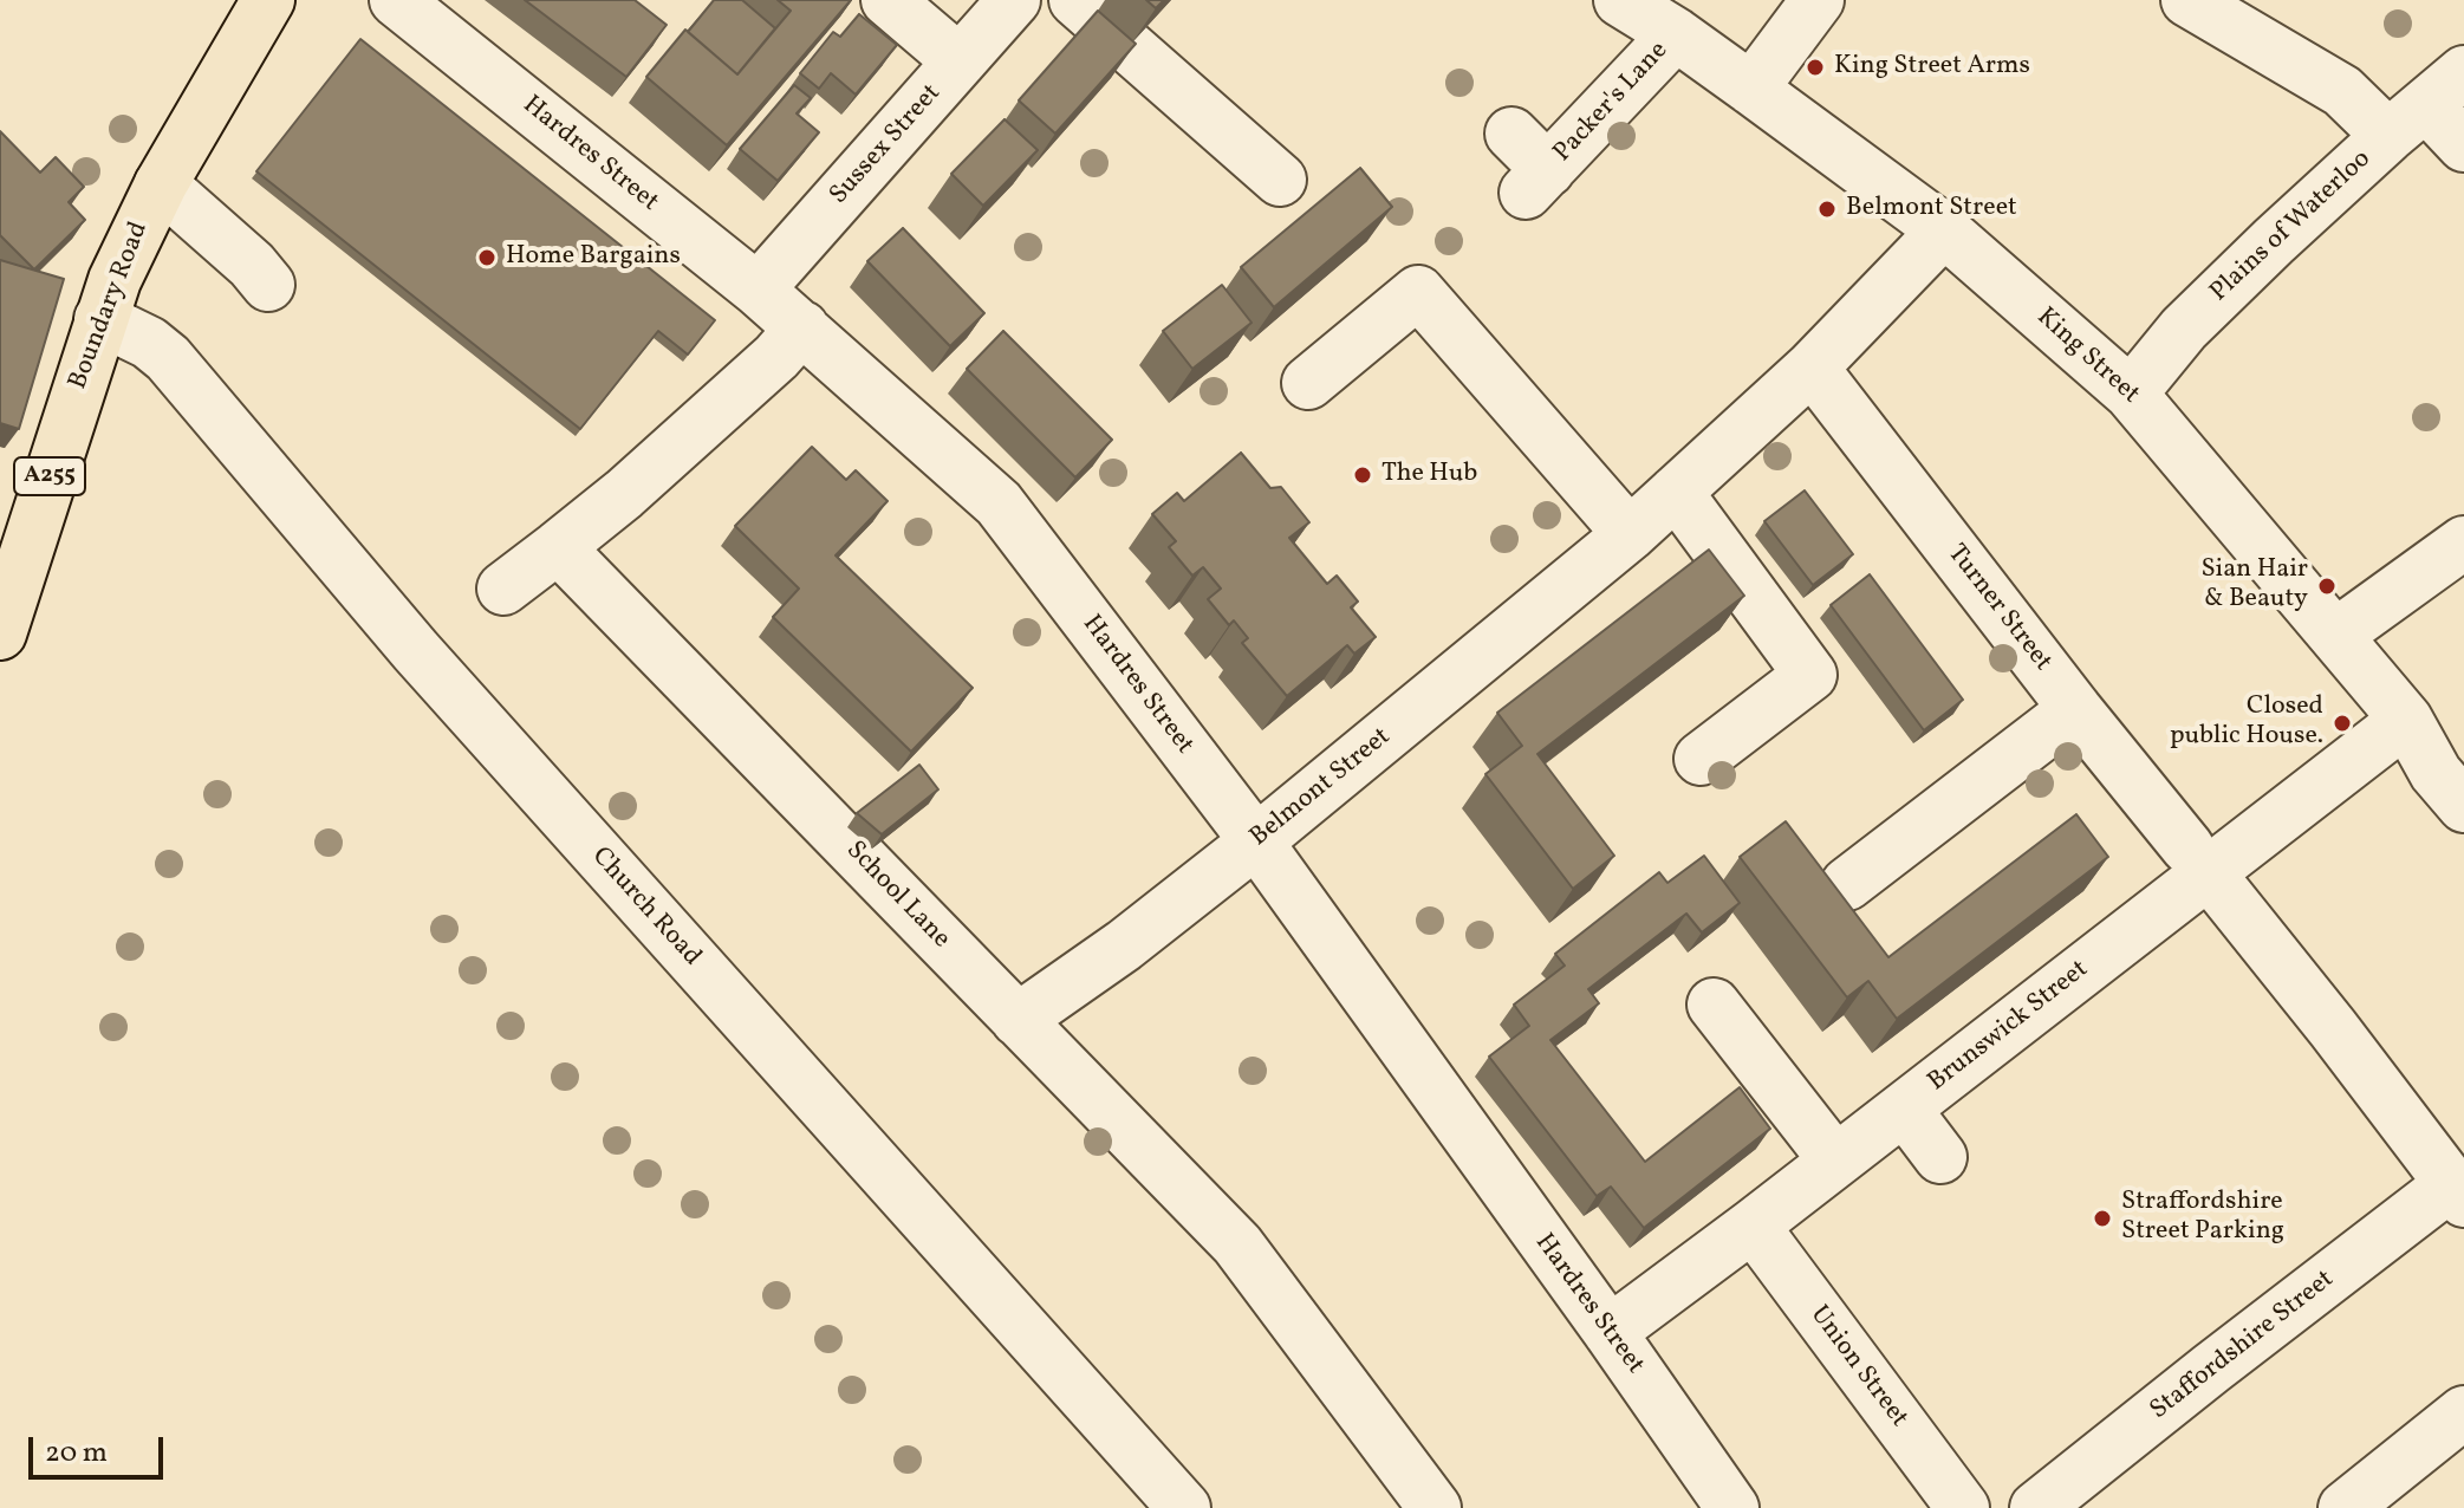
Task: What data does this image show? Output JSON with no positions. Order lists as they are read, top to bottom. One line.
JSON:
{"streets":{"main road":["Boundary Road","A255"],"street":["Packer's Lane","Sussex Street","Hardres Street","Plains of Waterloo","King Street","Turner Street","Belmont Street","School Lane","Church Road","Brunswick Street","Staffordshire Street","Union Street"]},"crossings":[["Packer's Lane","King Street"],["Sussex Street","Hardres Street"],["Hardres Street","Belmont Street"],["Hardres Street","Brunswick Street"],["Plains of Waterloo","King Street"],["Boundary Road","Church Road"],["King Street","Belmont Street"],["King Street","Brunswick Street"],["Turner Street","Belmont Street"],["Turner Street","Brunswick Street"],["Turner Street","Staffordshire Street"],["Belmont Street","School Lane"],["Brunswick Street","Union Street"]],"places":["King Street Arms","Belmont Street","Home Bargains","The Hub","Sian Hair & Beauty","Closed public House.","Straffordshire Street Parking"],"scale_bar":"20 m"}
